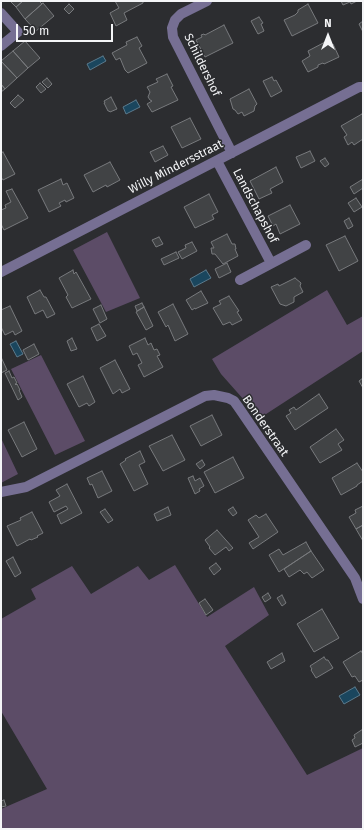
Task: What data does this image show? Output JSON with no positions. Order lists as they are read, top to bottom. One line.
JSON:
{"streets":{"street":["Schildershof","Willy Mindersstraat","Landschapshof","Bonderstraat"]},"crossings":[["Schildershof","Willy Mindersstraat"],["Willy Mindersstraat","Landschapshof"]],"scale_bar":"50 m","north":"top"}
